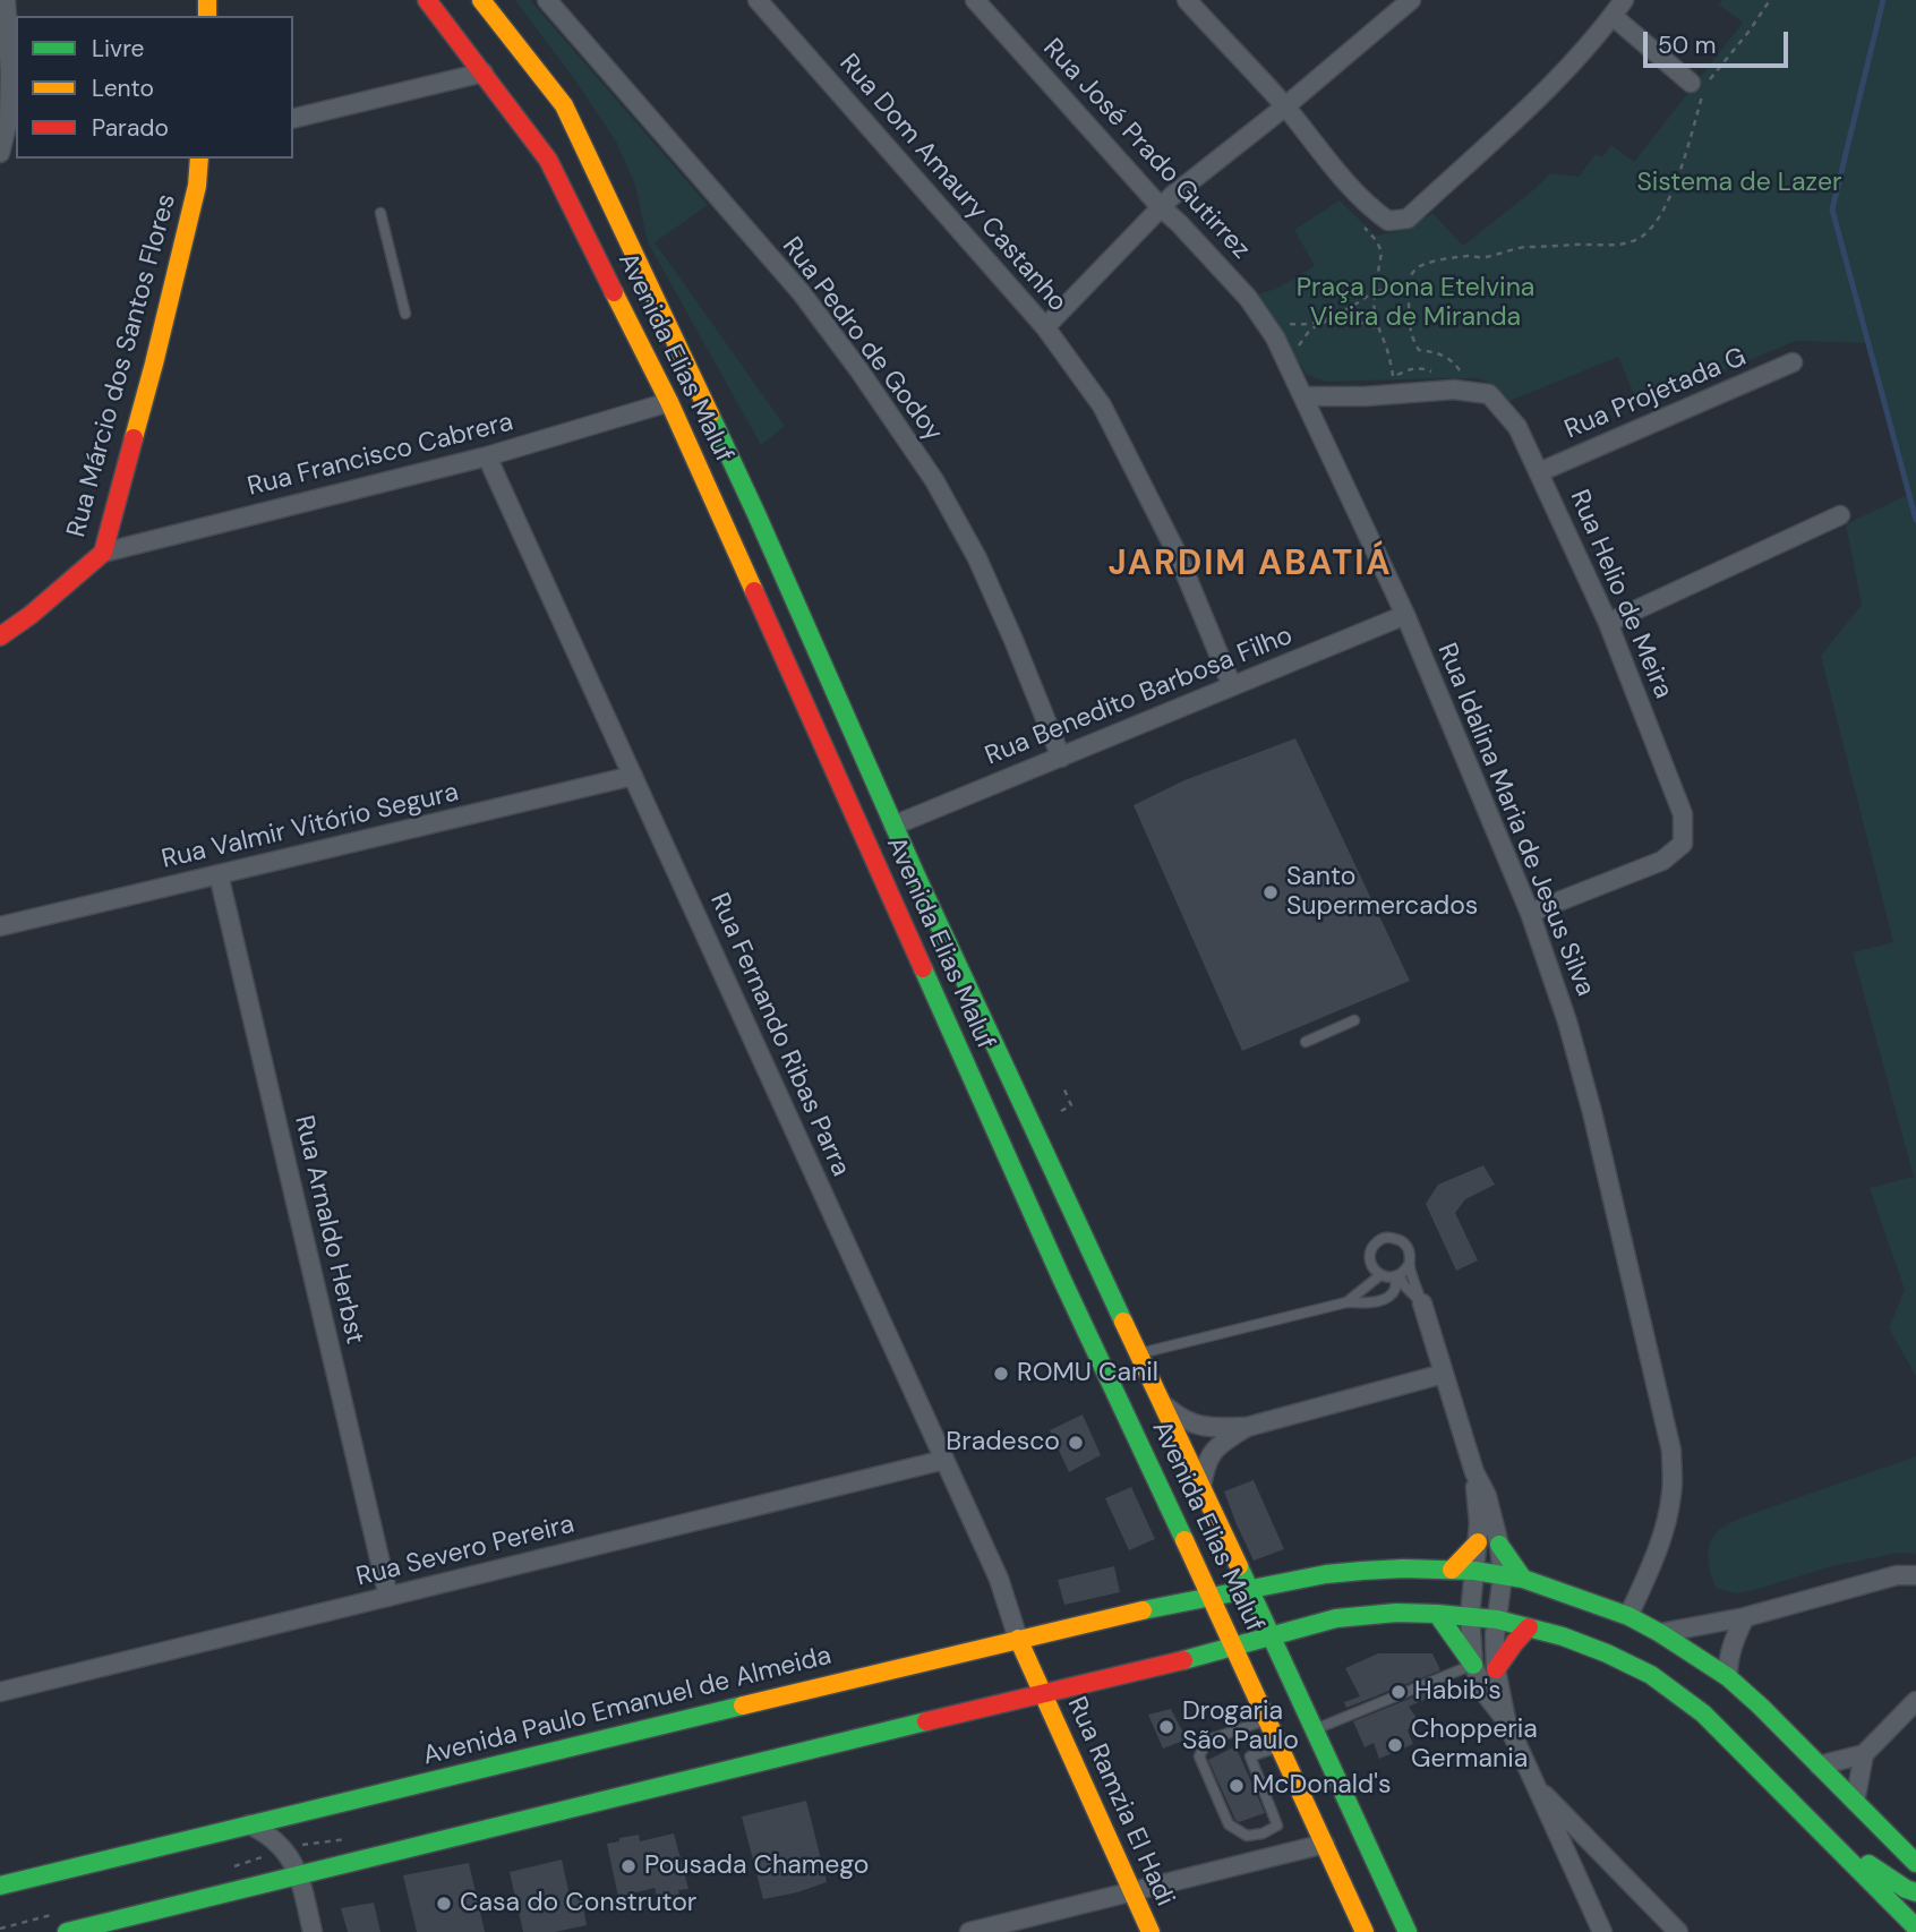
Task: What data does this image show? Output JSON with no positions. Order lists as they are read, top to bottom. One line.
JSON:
{"streets":{"main road":["Avenida Elias Maluf","Rua Márcio dos Santos Flores","Avenida Paulo Emanuel de Almeida","Rua Ramzia El Hadi"],"street":["Rua José Prado Gutirrez","Rua Dom Amaury Castanho","Rua Pedro de Godoy","Rua Projetada G","Rua Francisco Cabrera","Rua Helio de Meira","Rua Benedito Barbosa Filho","Rua Idalina Maria de Jesus Silva","Rua Valmir Vitório Segura","Rua Fernando Ribas Parra","Rua Arnaldo Herbst","Rua Severo Pereira"]},"crossings":[["Rua José Prado Gutirrez","Rua Idalina Maria de Jesus Silva"],["Rua Dom Amaury Castanho","Rua Benedito Barbosa Filho"],["Rua Pedro de Godoy","Rua Benedito Barbosa Filho"],["Avenida Elias Maluf","Rua Francisco Cabrera"],["Avenida Elias Maluf","Rua Benedito Barbosa Filho"],["Avenida Elias Maluf","Avenida Paulo Emanuel de Almeida"],["Rua Márcio dos Santos Flores","Rua Francisco Cabrera"],["Rua Projetada G","Rua Helio de Meira"],["Rua Francisco Cabrera","Rua Fernando Ribas Parra"],["Rua Helio de Meira","Rua Idalina Maria de Jesus Silva"],["Rua Benedito Barbosa Filho","Rua Idalina Maria de Jesus Silva"],["Rua Idalina Maria de Jesus Silva","Avenida Paulo Emanuel de Almeida"],["Rua Valmir Vitório Segura","Rua Fernando Ribas Parra"],["Rua Valmir Vitório Segura","Rua Arnaldo Herbst"],["Rua Fernando Ribas Parra","Rua Severo Pereira"],["Rua Fernando Ribas Parra","Avenida Paulo Emanuel de Almeida"],["Rua Arnaldo Herbst","Rua Severo Pereira"]],"districts":["JARDIM ABATIÁ"],"parks":["Sistema de Lazer","Praça Dona Etelvina Vieira de Miranda"],"places":["Santo Supermercados","ROMU Canil","Bradesco","Habib's","Drogaria São Paulo","Chopperia Germania","McDonald's","Pousada Chamego","Casa do Construtor"],"legend":["Livre","Lento","Parado"],"scale_bar":"50 m"}
